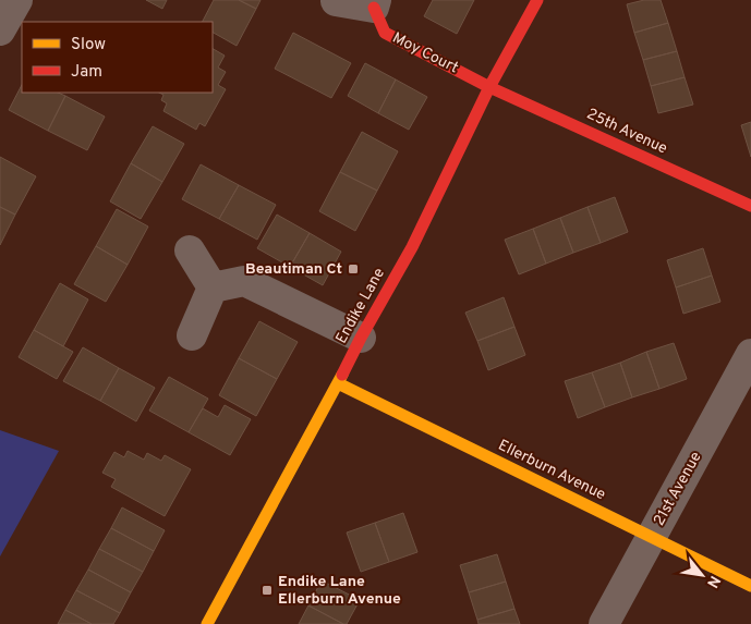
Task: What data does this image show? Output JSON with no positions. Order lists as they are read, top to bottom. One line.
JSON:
{"streets":{"street":["Moy Court","25th Avenue","Endike Lane","Ellerburn Avenue","21st Avenue"]},"crossings":[["Moy Court","25th Avenue"],["Moy Court","Endike Lane"],["25th Avenue","Endike Lane"],["Endike Lane","Ellerburn Avenue"],["Ellerburn Avenue","21st Avenue"]],"places":{"transit":["Beautiman Ct","Endike Lane Ellerburn Avenue"]},"legend":["Slow","Jam"],"north":"bottom right"}
